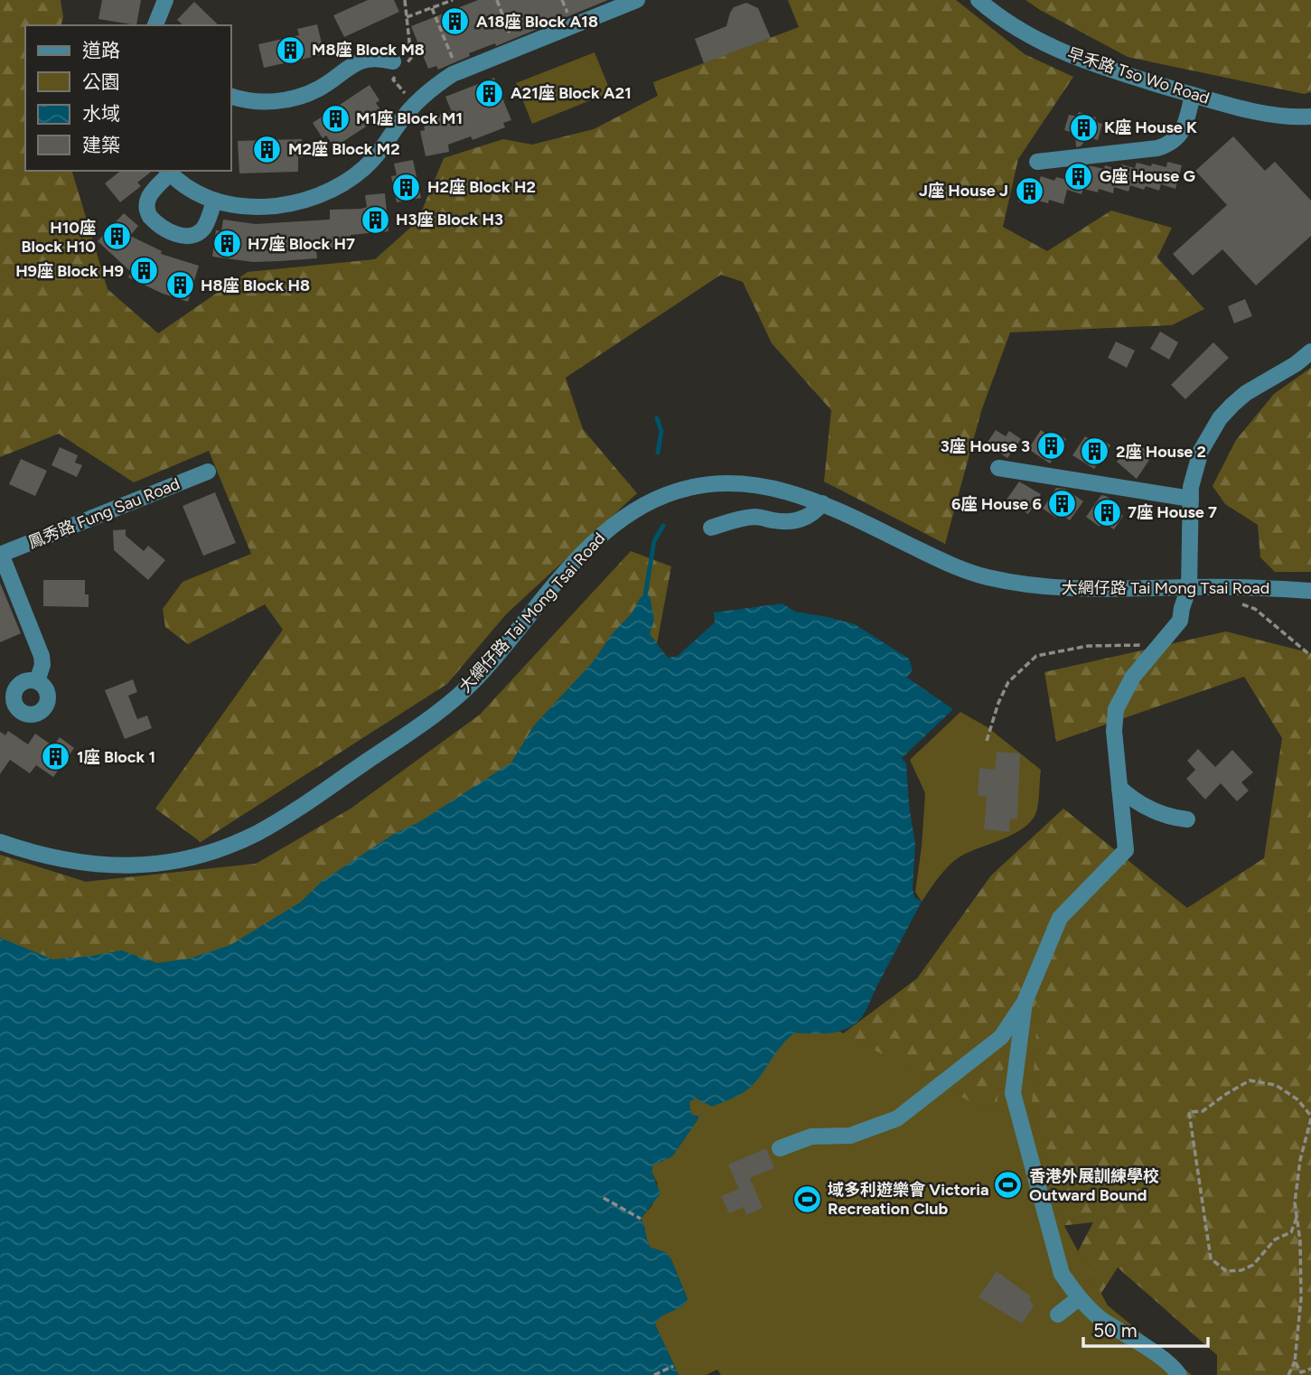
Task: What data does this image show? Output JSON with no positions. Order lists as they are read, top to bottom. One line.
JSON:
{"streets":{"street":["早禾路 Tso Wo Road","鳳秀路 Fung Sau Road","大網仔路 Tai Mong Tsai Road"]},"places":{"building":["A18座 Block A18","M8座 Block M8","A21座 Block A21","M1座 Block M1","K座 House K","M2座 Block M2","G座 House G","H2座 Block H2","J座 House J","H3座 Block H3","H10座 Block H10","H7座 Block H7","H9座 Block H9","H8座 Block H8","3座 House 3","2座 House 2","6座 House 6","7座 House 7","1座 Block 1"],"sports":["香港外展訓練學校 Outward Bound","域多利遊樂會 Victoria Recreation Club"]},"legend":["道路","公園","水域","建築"],"scale_bar":"50 m"}
